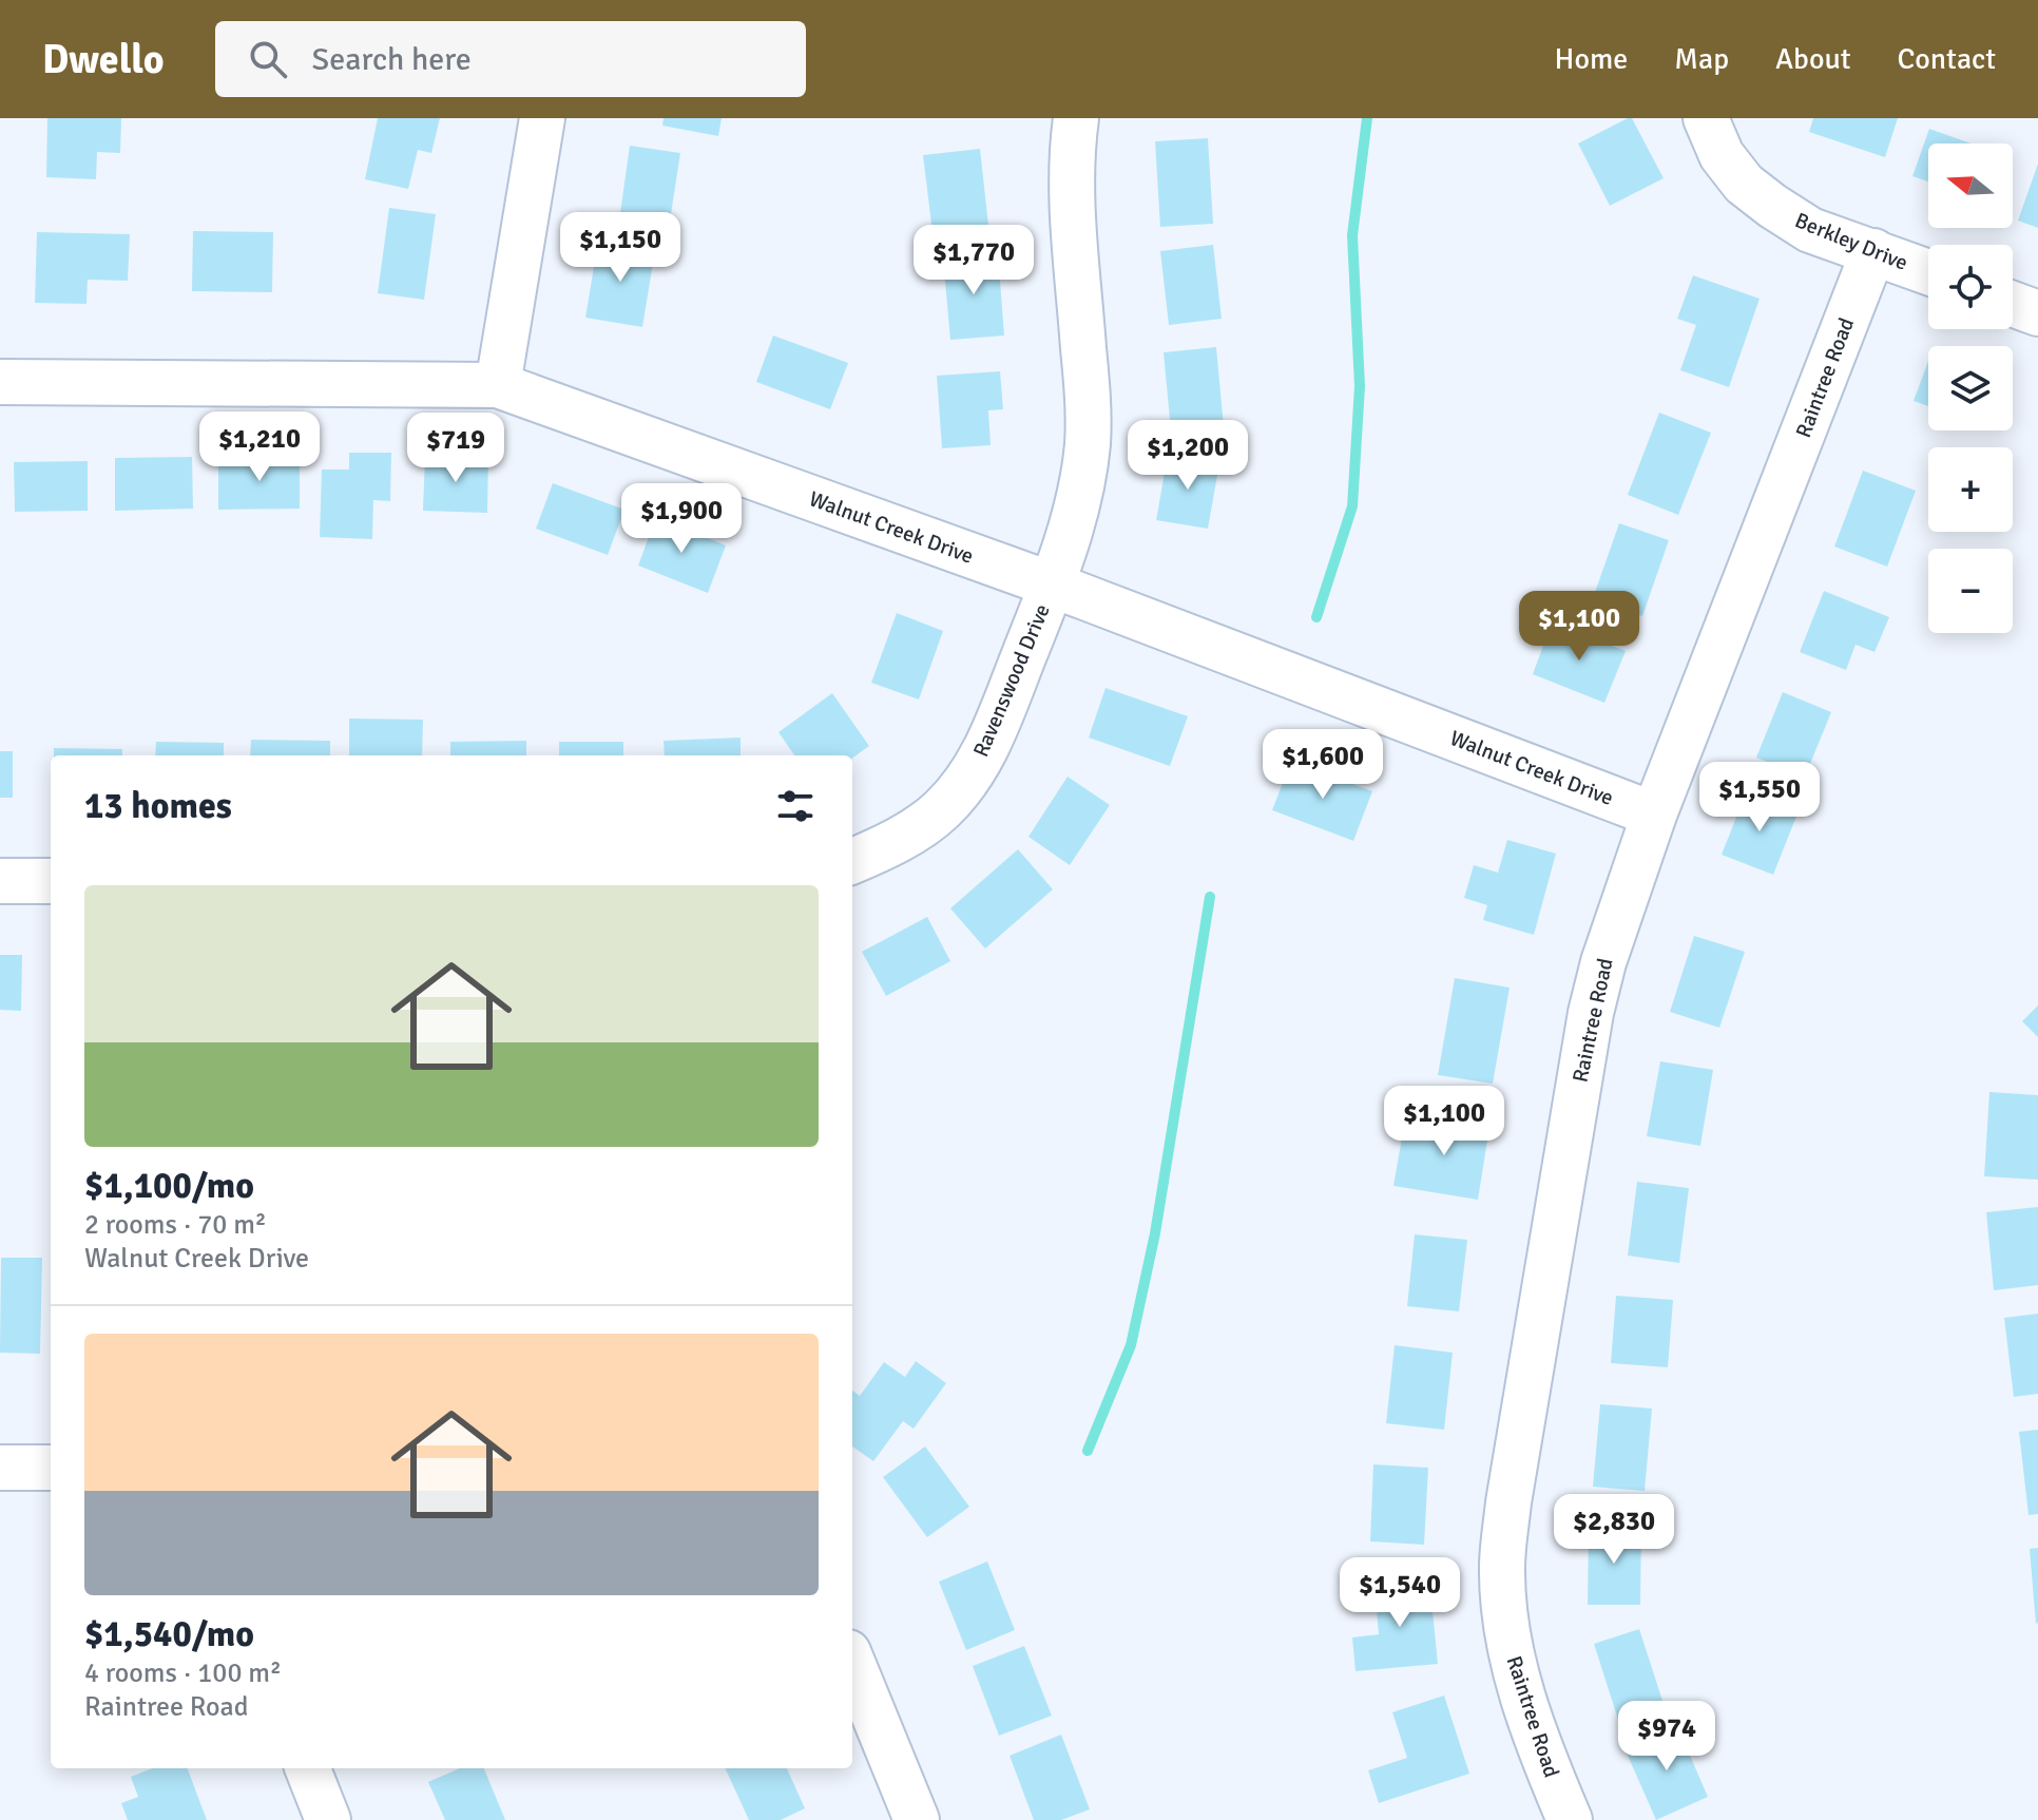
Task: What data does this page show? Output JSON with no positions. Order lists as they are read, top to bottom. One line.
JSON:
{"streets":{"street":["Berkley Drive","Raintree Road","Walnut Creek Drive","Ravenswood Drive"]},"crossings":[["Berkley Drive","Raintree Road"],["Raintree Road","Walnut Creek Drive"],["Walnut Creek Drive","Ravenswood Drive"]],"north":"left","page":{"header":"Dwello","search":"Search here","nav":["Home","Map","About","Contact"],"map_buttons":["+","−"],"price":["$1,150","$1,770","$1,210","$719","$1,200","$1,900","$1,100","$1,600","$1,550","$1,100","$2,830","$1,540","$974"],"heading":"13 homes","list":[{"name":"$1,100/mo","note":"2 rooms · 70 m² · Walnut Creek Drive"},{"name":"$1,540/mo","note":"4 rooms · 100 m² · Raintree Road"}]}}
